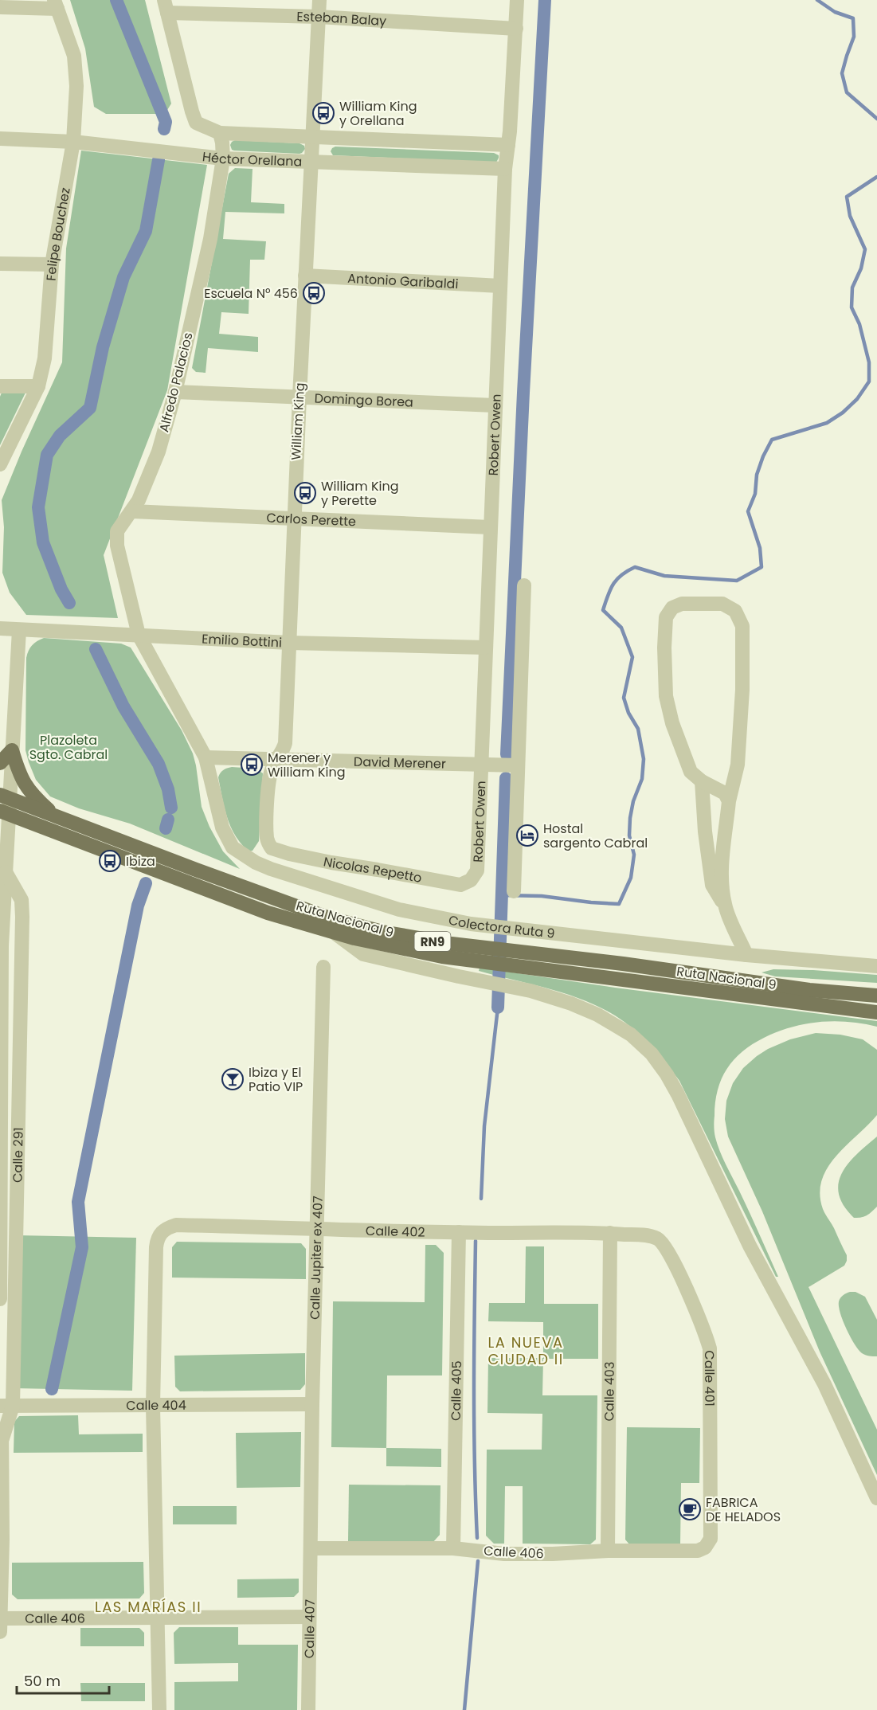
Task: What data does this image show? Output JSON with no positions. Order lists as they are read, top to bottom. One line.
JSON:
{"streets":{"main road":["Ruta Nacional 9","RN9"],"street":["Esteban Balay","Héctor Orellana","Felipe Bouchez","Antonio Garibaldi","Alfredo Palacios","Domingo Borea","William King","Robert Owen","Carlos Perette","Emilio Bottini","David Merener","Nicolas Repetto","Colectora Ruta 9","Calle 291","Calle 402","Calle Jupiter ex 407","Calle 401","Calle 405","Calle 403","Calle 404","Calle 406","Calle 407"]},"crossings":[["Esteban Balay","William King"],["Esteban Balay","Robert Owen"],["Héctor Orellana","Felipe Bouchez"],["Héctor Orellana","Alfredo Palacios"],["Héctor Orellana","William King"],["Héctor Orellana","Robert Owen"],["Antonio Garibaldi","William King"],["Antonio Garibaldi","Robert Owen"],["Alfredo Palacios","Domingo Borea"],["Alfredo Palacios","Carlos Perette"],["Alfredo Palacios","Emilio Bottini"],["Alfredo Palacios","David Merener"],["Alfredo Palacios","Colectora Ruta 9"],["Domingo Borea","William King"],["Domingo Borea","Robert Owen"],["William King","Carlos Perette"],["William King","Emilio Bottini"],["William King","David Merener"],["William King","Nicolas Repetto"],["Robert Owen","Carlos Perette"],["Robert Owen","Emilio Bottini"],["Robert Owen","David Merener"],["Robert Owen","Nicolas Repetto"],["Emilio Bottini","Calle 291"],["David Merener","Colectora Ruta 9"],["Ruta Nacional 9","Calle 291"],["Calle 291","Calle 404"],["Calle 291","Calle 406"],["Calle 402","Calle Jupiter ex 407"],["Calle 402","Calle 401"],["Calle 402","Calle 405"],["Calle 402","Calle 403"],["Calle 402","Calle 404"],["Calle Jupiter ex 407","Calle 404"],["Calle Jupiter ex 407","Calle 406"],["Calle Jupiter ex 407","Calle 407"],["Calle 401","Calle 406"],["Calle 405","Calle 406"],["Calle 403","Calle 406"],["Calle 406","Calle 407"]],"districts":["LA NUEVA CIUDAD II","LAS MARÍAS II"],"parks":["Plazoleta Sgto. Cabral"],"places":{"bus stop":["William King y Orellana","Escuela N° 456","William King y Perette","Merener y William King","Ibiza"],"hotel":["Hostal sargento Cabral"],"bar":["Ibiza y El Patio VIP"],"cafe":["FABRICA DE HELADOS"]},"scale_bar":"50 m"}
